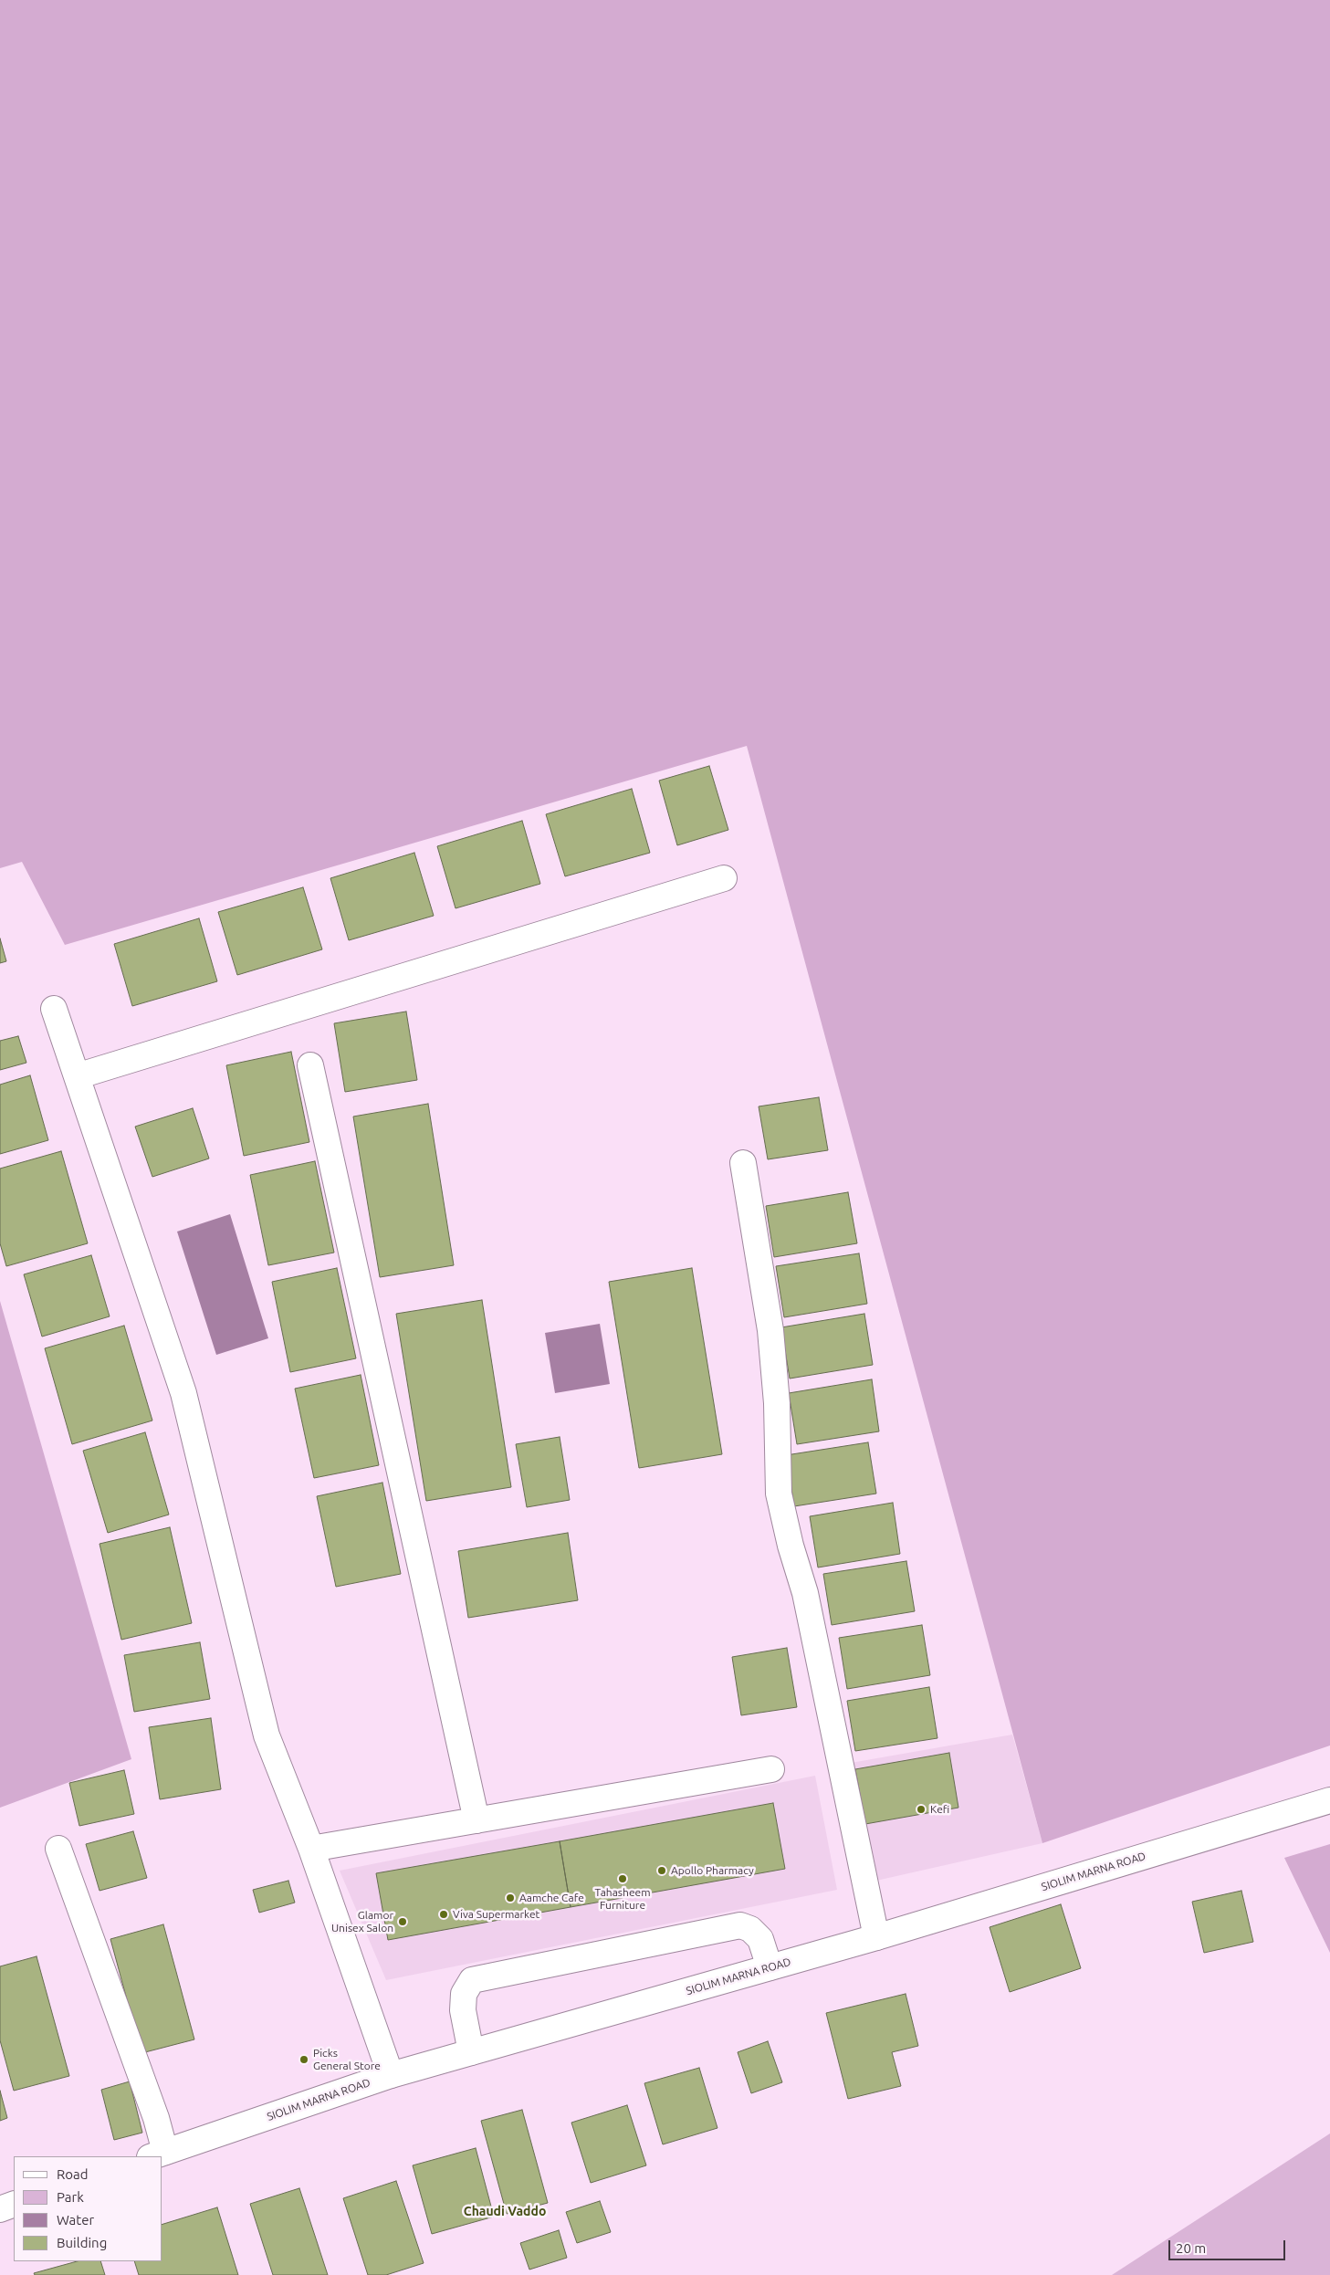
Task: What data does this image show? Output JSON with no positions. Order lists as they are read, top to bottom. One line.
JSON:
{"streets":{"main road":["SIOLIM MARNA ROAD"]},"districts":["Chaudi Vaddo"],"places":["Kefi","Apollo Pharmacy","Tahasheem Furniture","Aamche Cafe","Viva Supermarket","Glamor Unisex Salon","Picks General Store"],"legend":["Road","Park","Water","Building"],"scale_bar":"20 m"}
